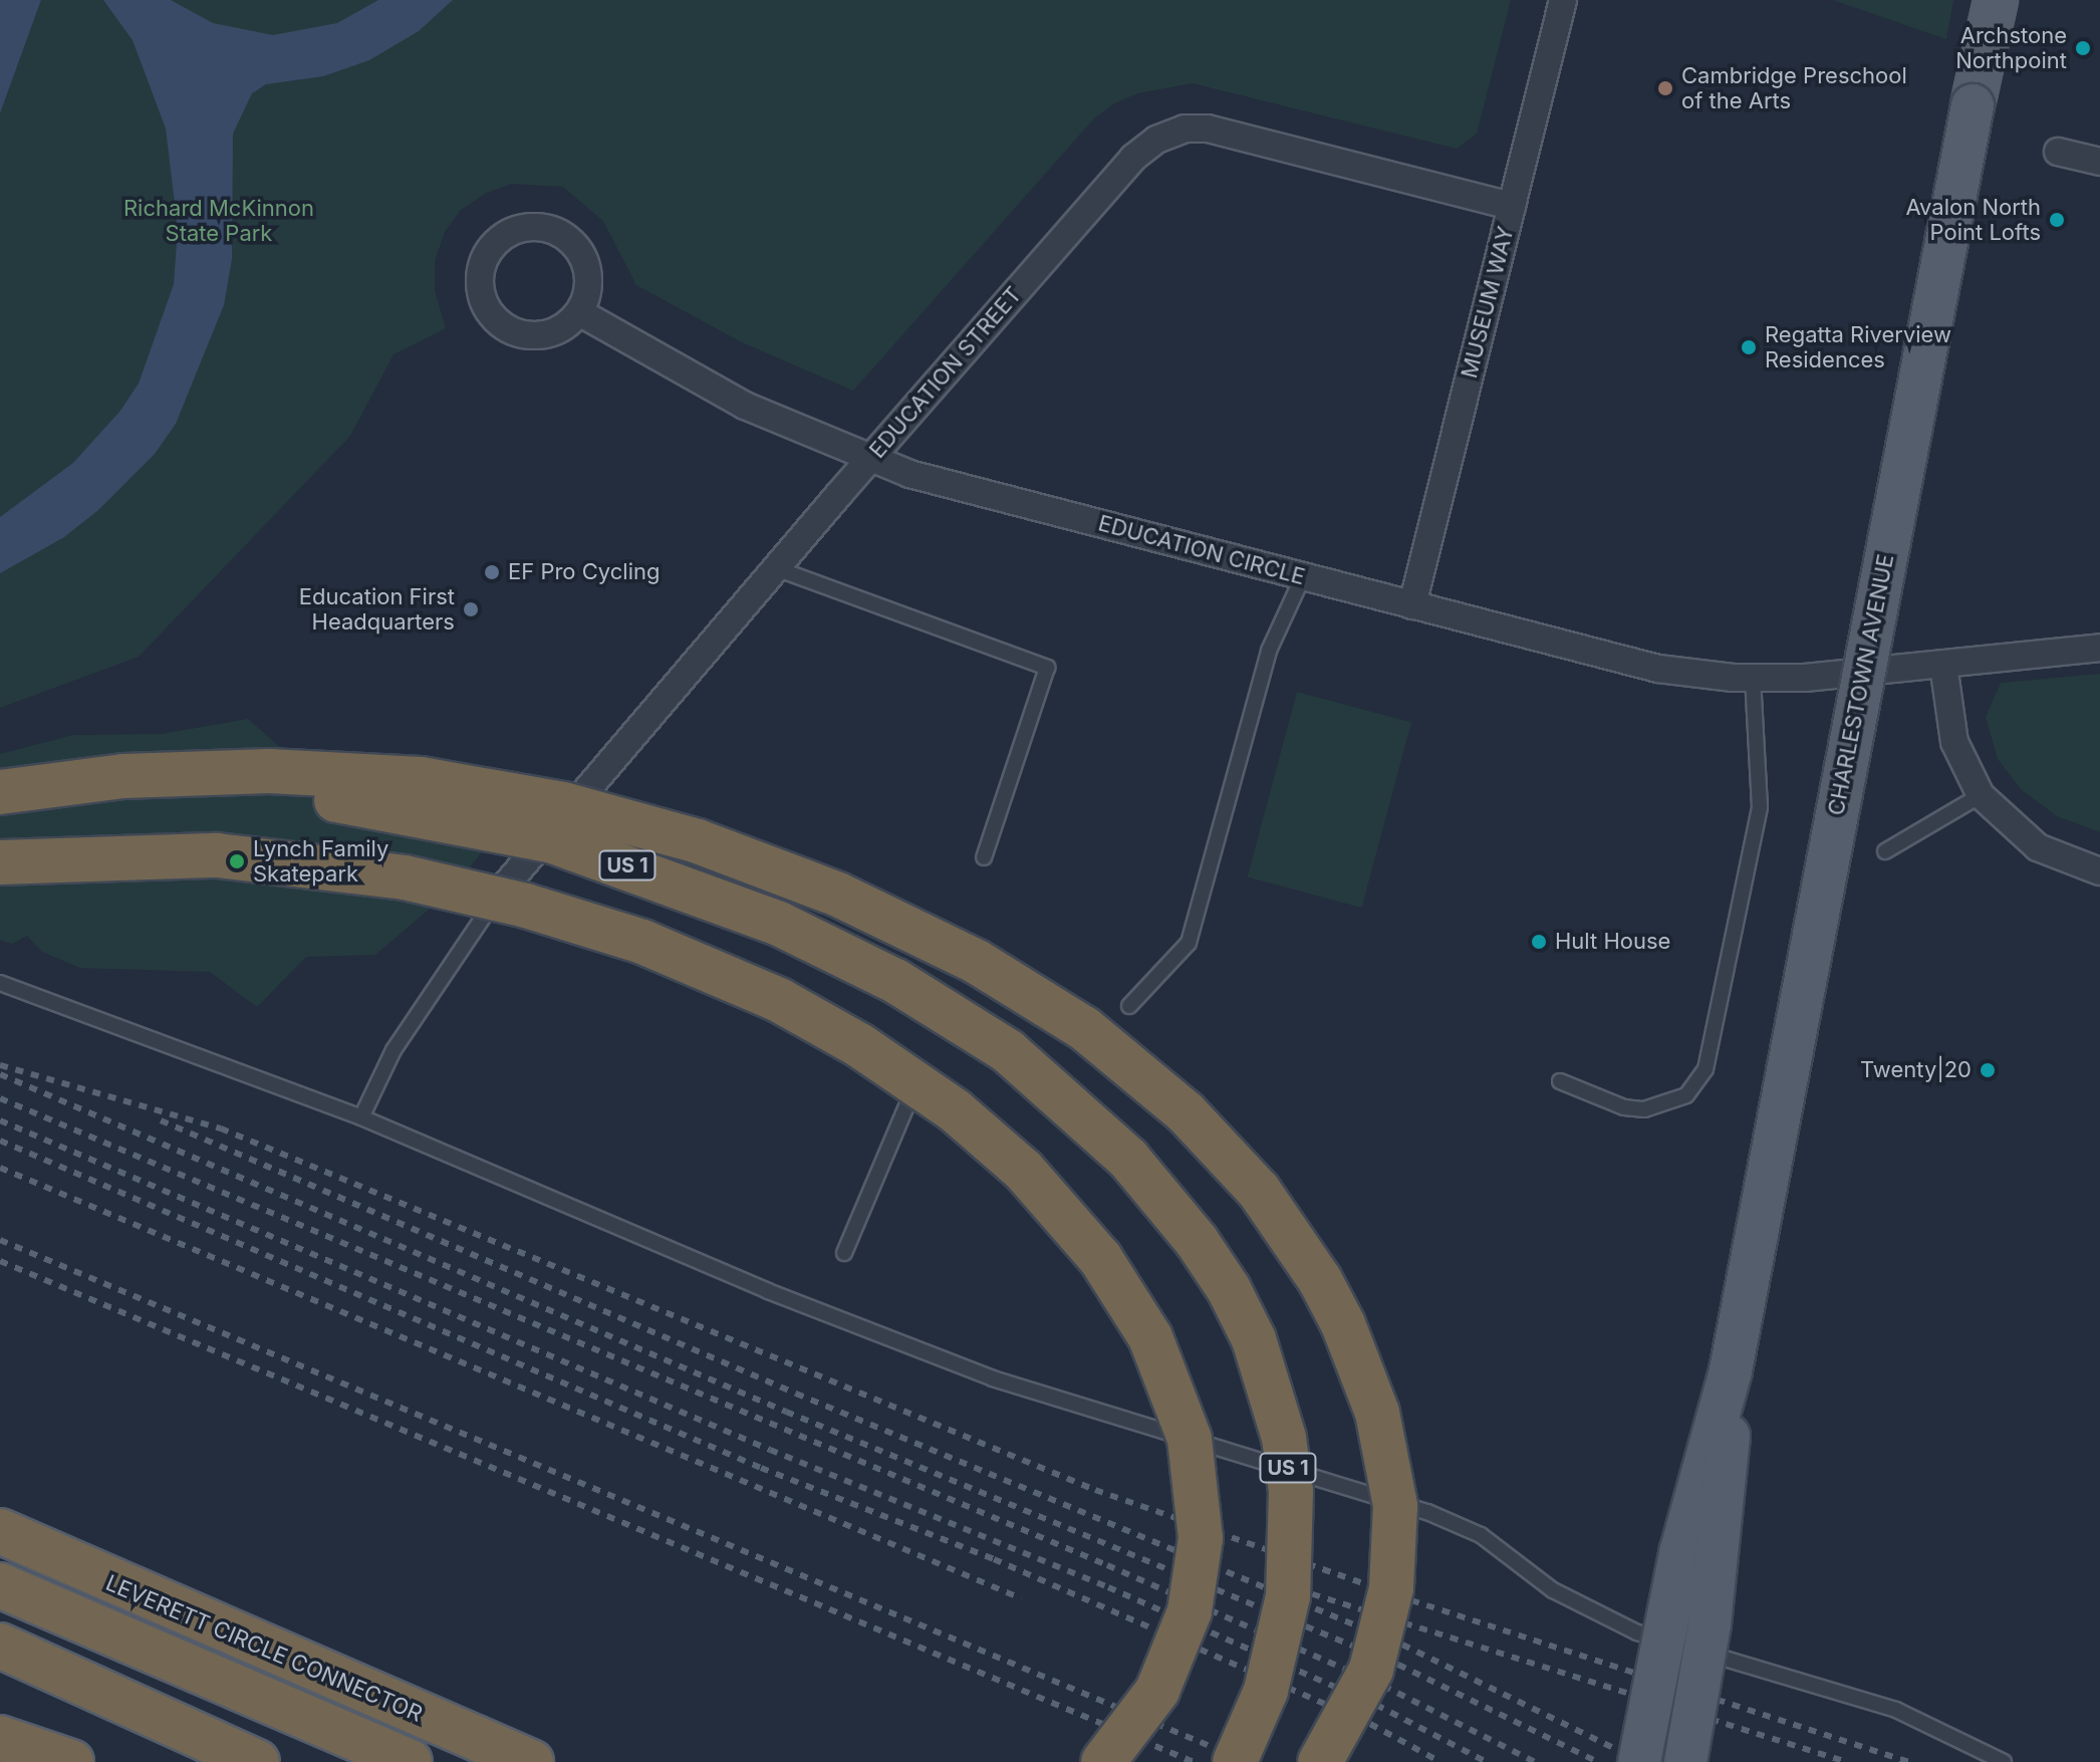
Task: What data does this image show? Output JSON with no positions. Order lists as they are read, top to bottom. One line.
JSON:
{"streets":{"highway":["US 1","LEVERETT CIRCLE CONNECTOR"],"main road":["CHARLESTOWN AVENUE"],"street":["MUSEUM WAY","EDUCATION STREET","EDUCATION CIRCLE"]},"crossings":[["MUSEUM WAY","EDUCATION STREET"],["MUSEUM WAY","EDUCATION CIRCLE"],["EDUCATION STREET","EDUCATION CIRCLE"]],"parks":["Richard McKinnon State Park"],"places":["Archstone Northpoint","Cambridge Preschool of the Arts","Avalon North Point Lofts","Regatta Riverview Residences","EF Pro Cycling","Education First Headquarters","Lynch Family Skatepark","Hult House","Twenty|20"]}
